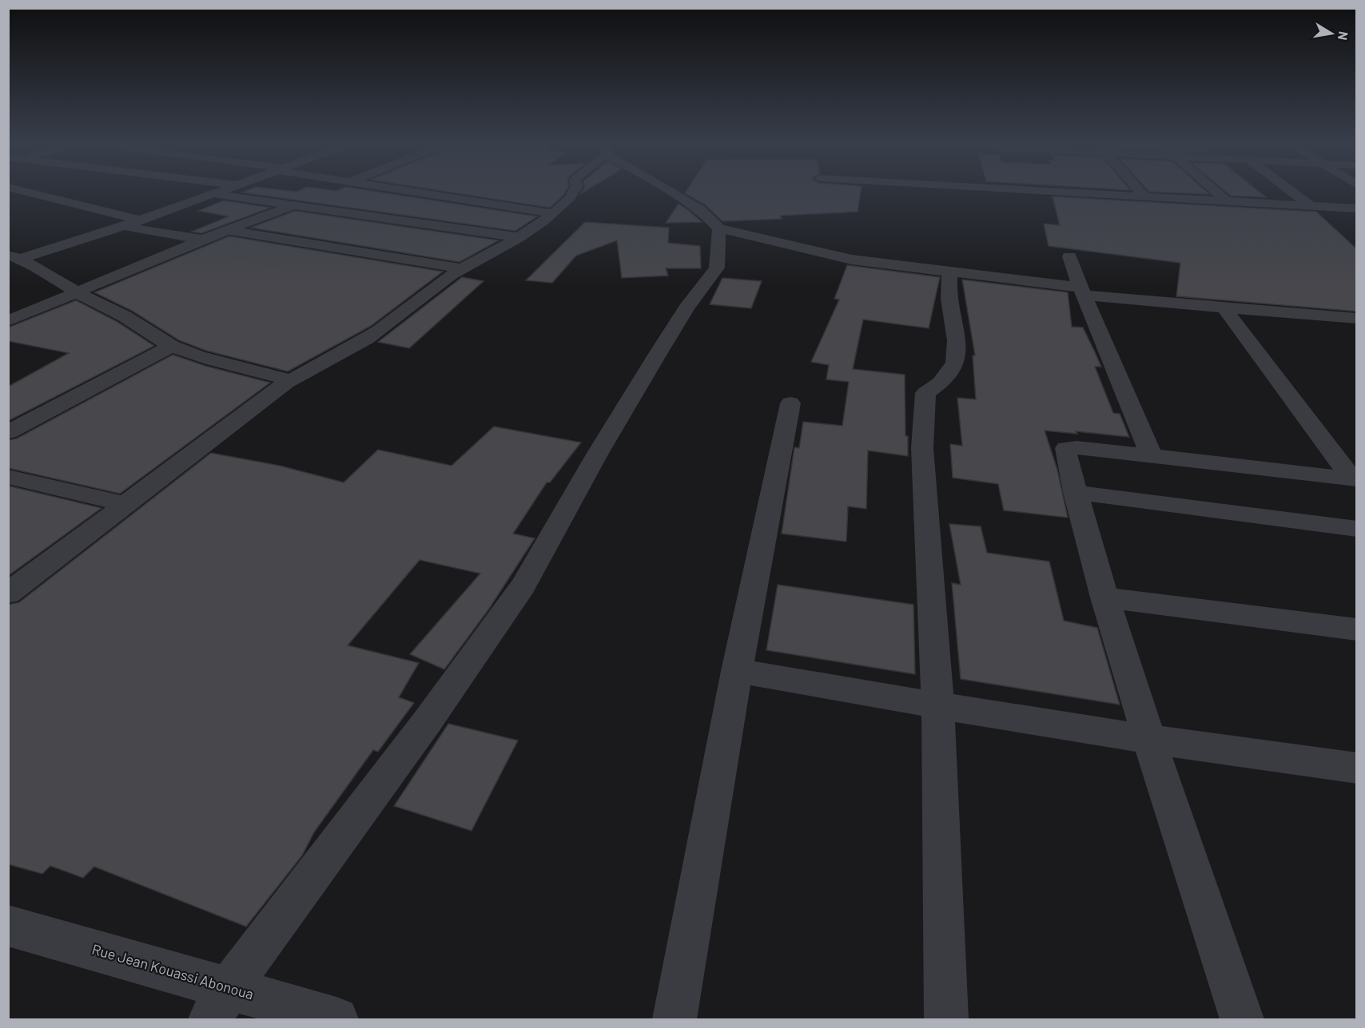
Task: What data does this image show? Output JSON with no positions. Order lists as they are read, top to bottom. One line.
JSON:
{"streets":{"street":["Rue Jean Kouassi Abonoua"]},"north":"right"}
